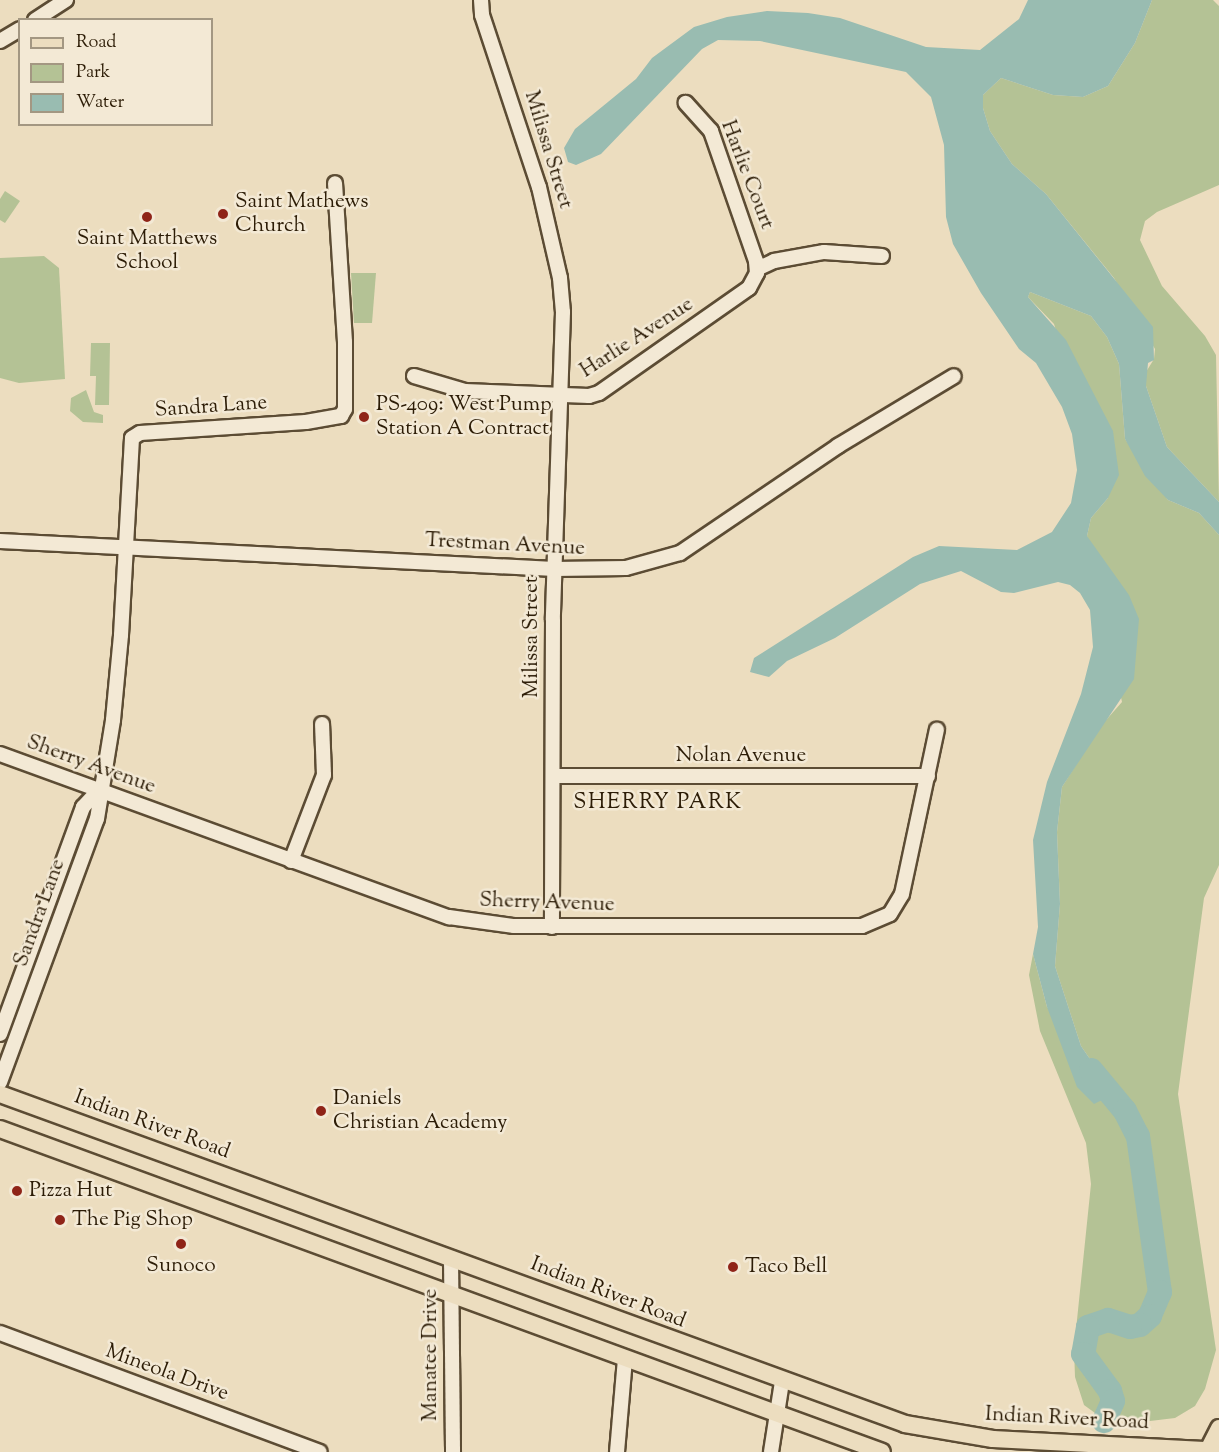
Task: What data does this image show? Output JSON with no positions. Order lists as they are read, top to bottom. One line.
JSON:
{"streets":{"main road":["Indian River Road"],"street":["Milissa Street","Harlie Court","Harlie Avenue","Sandra Lane","Trestman Avenue","Nolan Avenue","Sherry Avenue","Manatee Drive","Mineola Drive"]},"crossings":[["Milissa Street","Harlie Avenue"],["Milissa Street","Trestman Avenue"],["Milissa Street","Nolan Avenue"],["Milissa Street","Sherry Avenue"],["Harlie Court","Harlie Avenue"],["Sandra Lane","Trestman Avenue"],["Sandra Lane","Sherry Avenue"],["Nolan Avenue","Sherry Avenue"],["Indian River Road","Manatee Drive"]],"districts":["SHERRY PARK"],"places":["Saint Mathews Church","Saint Matthews School","PS-409: West Pump Station A Contract","Daniels Christian Academy","Pizza Hut","The Pig Shop","Sunoco","Taco Bell"],"legend":["Road","Park","Water"]}
